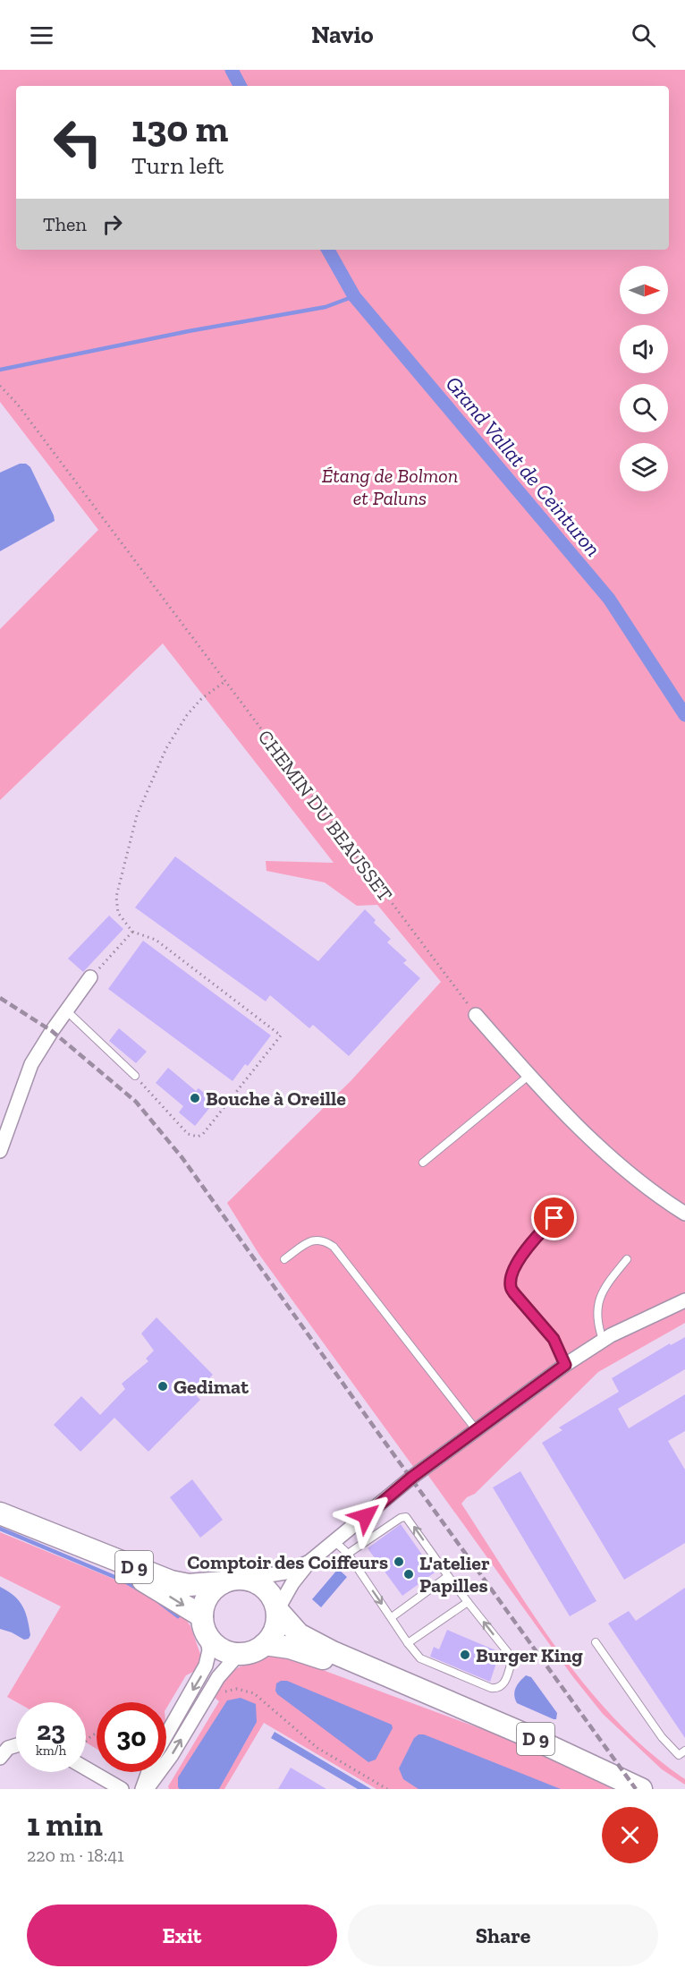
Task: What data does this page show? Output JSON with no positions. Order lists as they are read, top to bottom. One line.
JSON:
{"streets":{"main road":["D 9"],"path":["CHEMIN DU BEAUSSET"]},"water":["Grand Vallat de Ceinturon"],"parks":["Étang de Bolmon et Paluns"],"places":["Bouche à Oreille","Gedimat","Comptoir des Coiffeurs","L'atelier Papilles","Burger King"],"north":"right","page":{"header":"Navio","turn":["130 m","Turn left"],"then":"Then","speed":"23 km/h","limit":"30","heading":["1 min","220 m · 18:41"],"buttons":["Exit","Share"]}}
